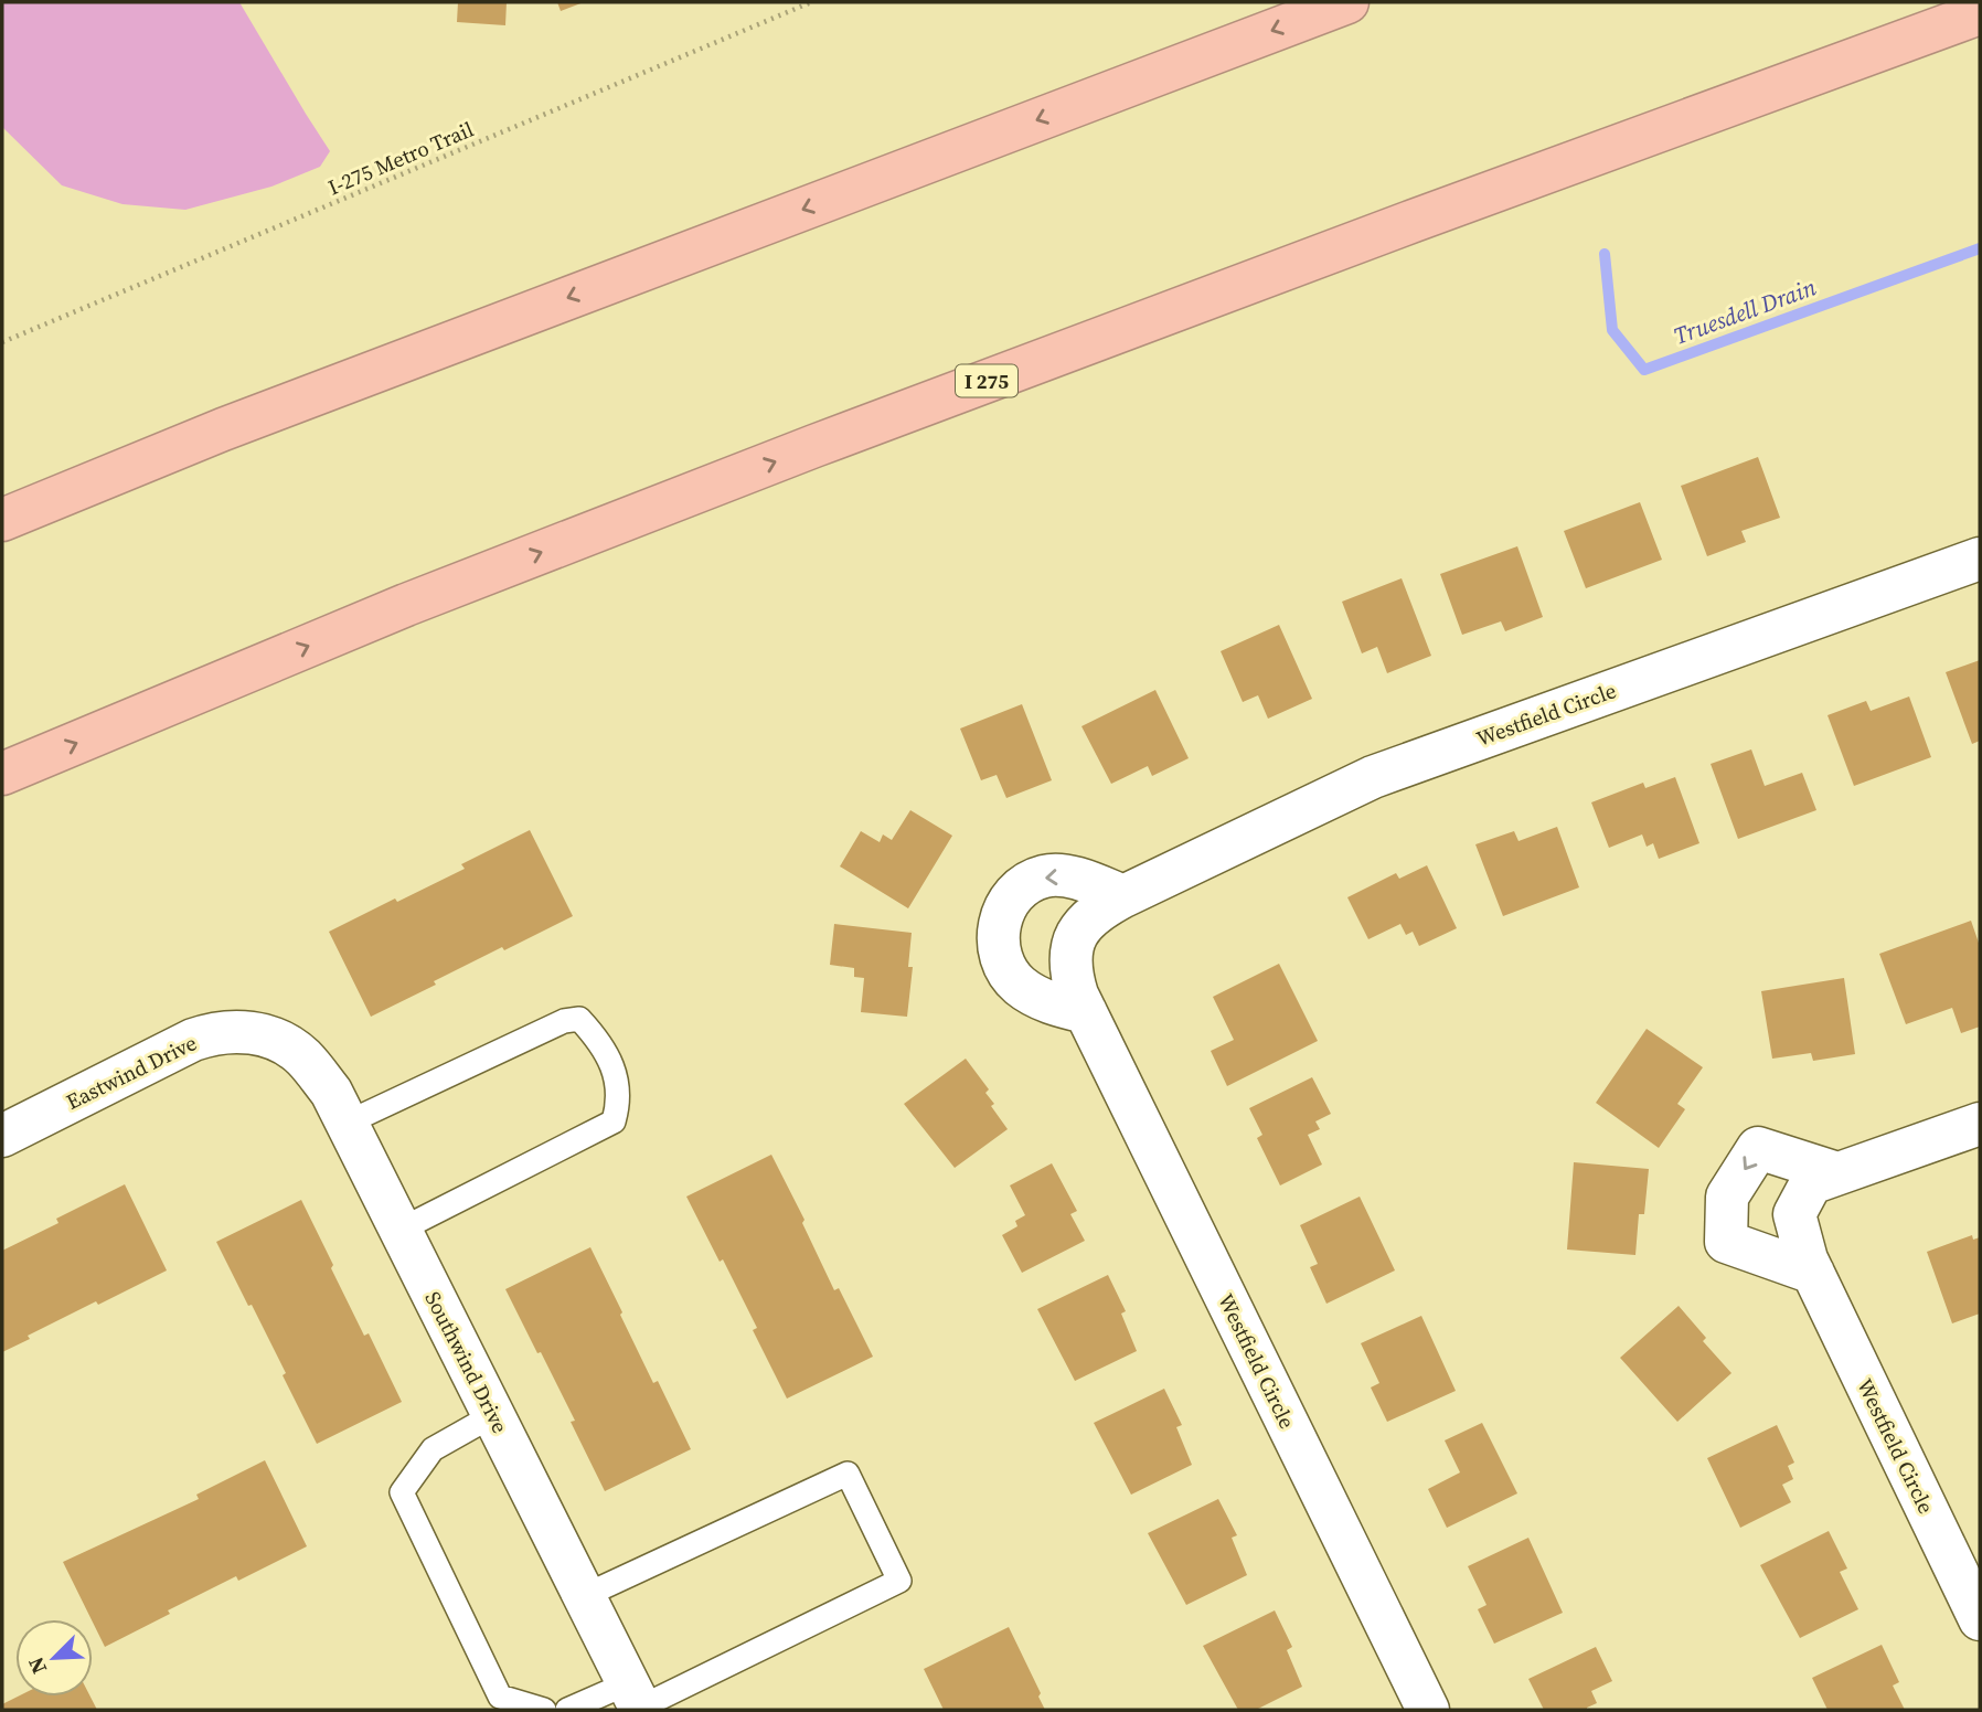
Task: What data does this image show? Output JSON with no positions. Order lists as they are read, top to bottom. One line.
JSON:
{"streets":{"highway":["I 275"],"street":["Westfield Circle","Eastwind Drive","Southwind Drive"],"path":["I-275 Metro Trail"]},"crossings":[["Eastwind Drive","Southwind Drive"]],"water":["Truesdell Drain"],"north":"bottom left"}
